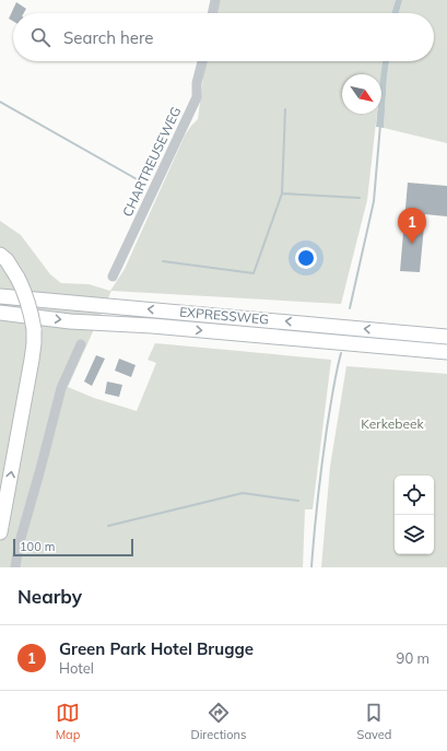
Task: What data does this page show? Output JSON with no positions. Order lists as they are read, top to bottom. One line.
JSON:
{"streets":{"highway":["EXPRESSWEG"],"street":["CHARTREUSEWEG"]},"parks":["Kerkebeek"],"scale_bar":"100 m","north":"bottom right","page":{"search":"Search here","pins":"1","scale":"100 m","heading":"Nearby","list":[{"mark":"1","name":"Green Park Hotel Brugge","note":"Hotel","value":"90 m"}],"nav":["Map","Directions","Saved"]}}
